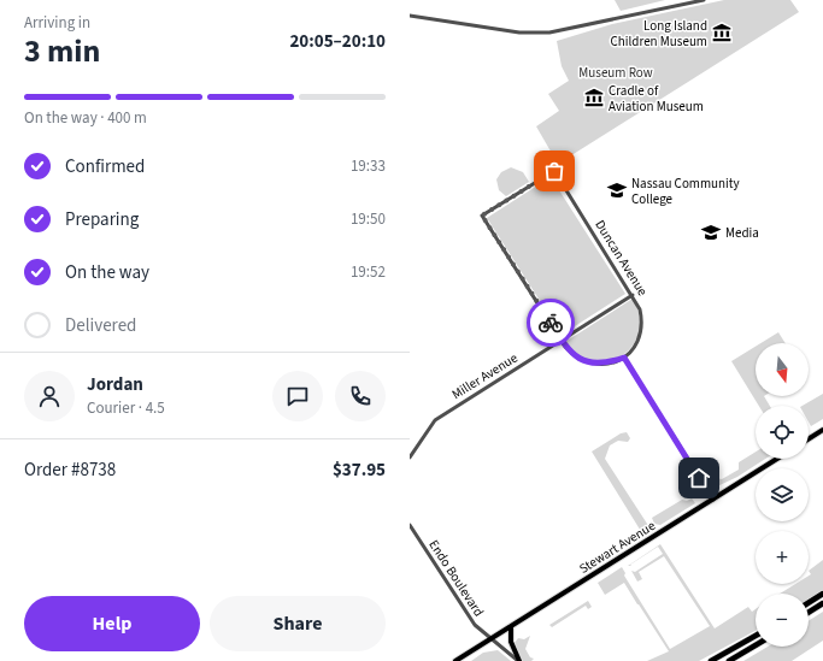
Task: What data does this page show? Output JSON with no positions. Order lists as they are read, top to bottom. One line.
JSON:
{"streets":{"main road":["Stewart Avenue"],"street":["Duncan Avenue","Miller Avenue","Endo Boulevard"]},"crossings":[["Duncan Avenue","Miller Avenue"],["Stewart Avenue","Endo Boulevard"]],"parks":["Museum Row"],"places":{"museum":["Long Island Children Museum","Cradle of Aviation Museum"],"school or university":["Nassau Community College","Media"]},"north":"bottom","page":{"heading":["3 min","Arriving in","20:05–20:10"],"panel":["Jordan","Courier · 4.5","Order #8738","$37.95"],"bar":"On the way · 400 m","list":[["Confirmed","19:33"],["Preparing","19:50"],["On the way","19:52"],"Delivered"],"map_buttons":["+","−"],"buttons":["Help","Share"]}}
